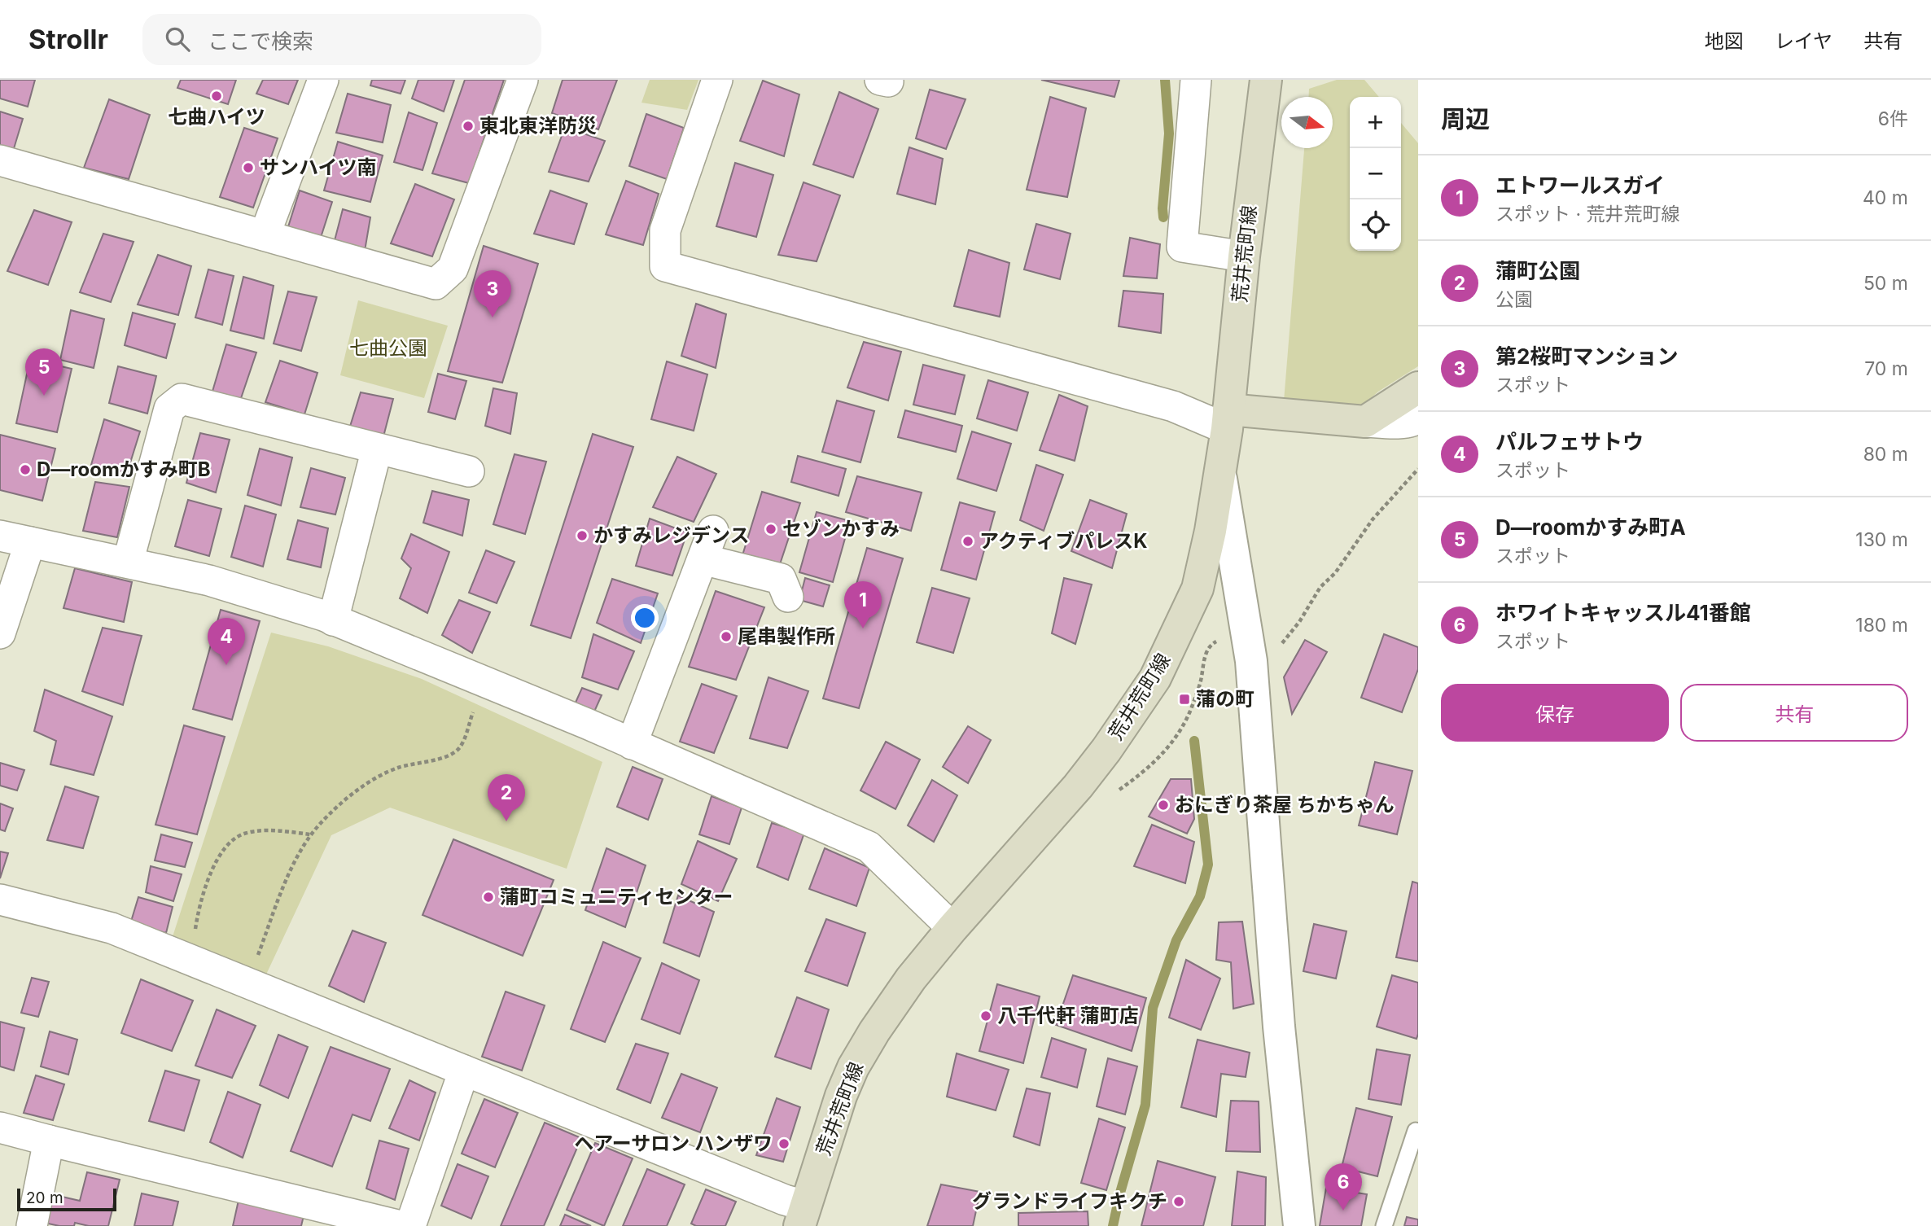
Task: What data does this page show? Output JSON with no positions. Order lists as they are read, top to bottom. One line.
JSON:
{"streets":{"main road":["荒井荒町線"]},"parks":["七曲公園"],"places":{"other":["七曲ハイツ","東北東洋防災","サンハイツ南","D―roomかすみ町B","セゾンかすみ","かすみレジデンス","アクティブパレスK","尾串製作所","おにぎり茶屋 ちかちゃん","蒲町コミュニティセンター","八千代軒 蒲町店","ヘアーサロン ハンザワ","グランドライフキクチ"],"transit":["蒲の町"]},"scale_bar":"20 m","north":"right","page":{"header":"Strollr","search":"ここで検索","nav":["地図","レイヤ","共有"],"heading":["周辺","6件"],"map_buttons":["+","−"],"list":[{"mark":"1","name":"エトワールスガイ","note":"スポット · 荒井荒町線","value":"40 m"},{"mark":"2","name":"蒲町公園","note":"公園","value":"50 m"},{"mark":"3","name":"第2桜町マンション","note":"スポット","value":"70 m"},{"mark":"4","name":"パルフェサトウ","note":"スポット","value":"80 m"},{"mark":"5","name":"D―roomかすみ町A","note":"スポット","value":"130 m"},{"mark":"6","name":"ホワイトキャッスル41番館","note":"スポット","value":"180 m"}],"pins":["3","5","1","4","2","6"],"buttons":["保存","共有"],"scale":"20 m"}}
